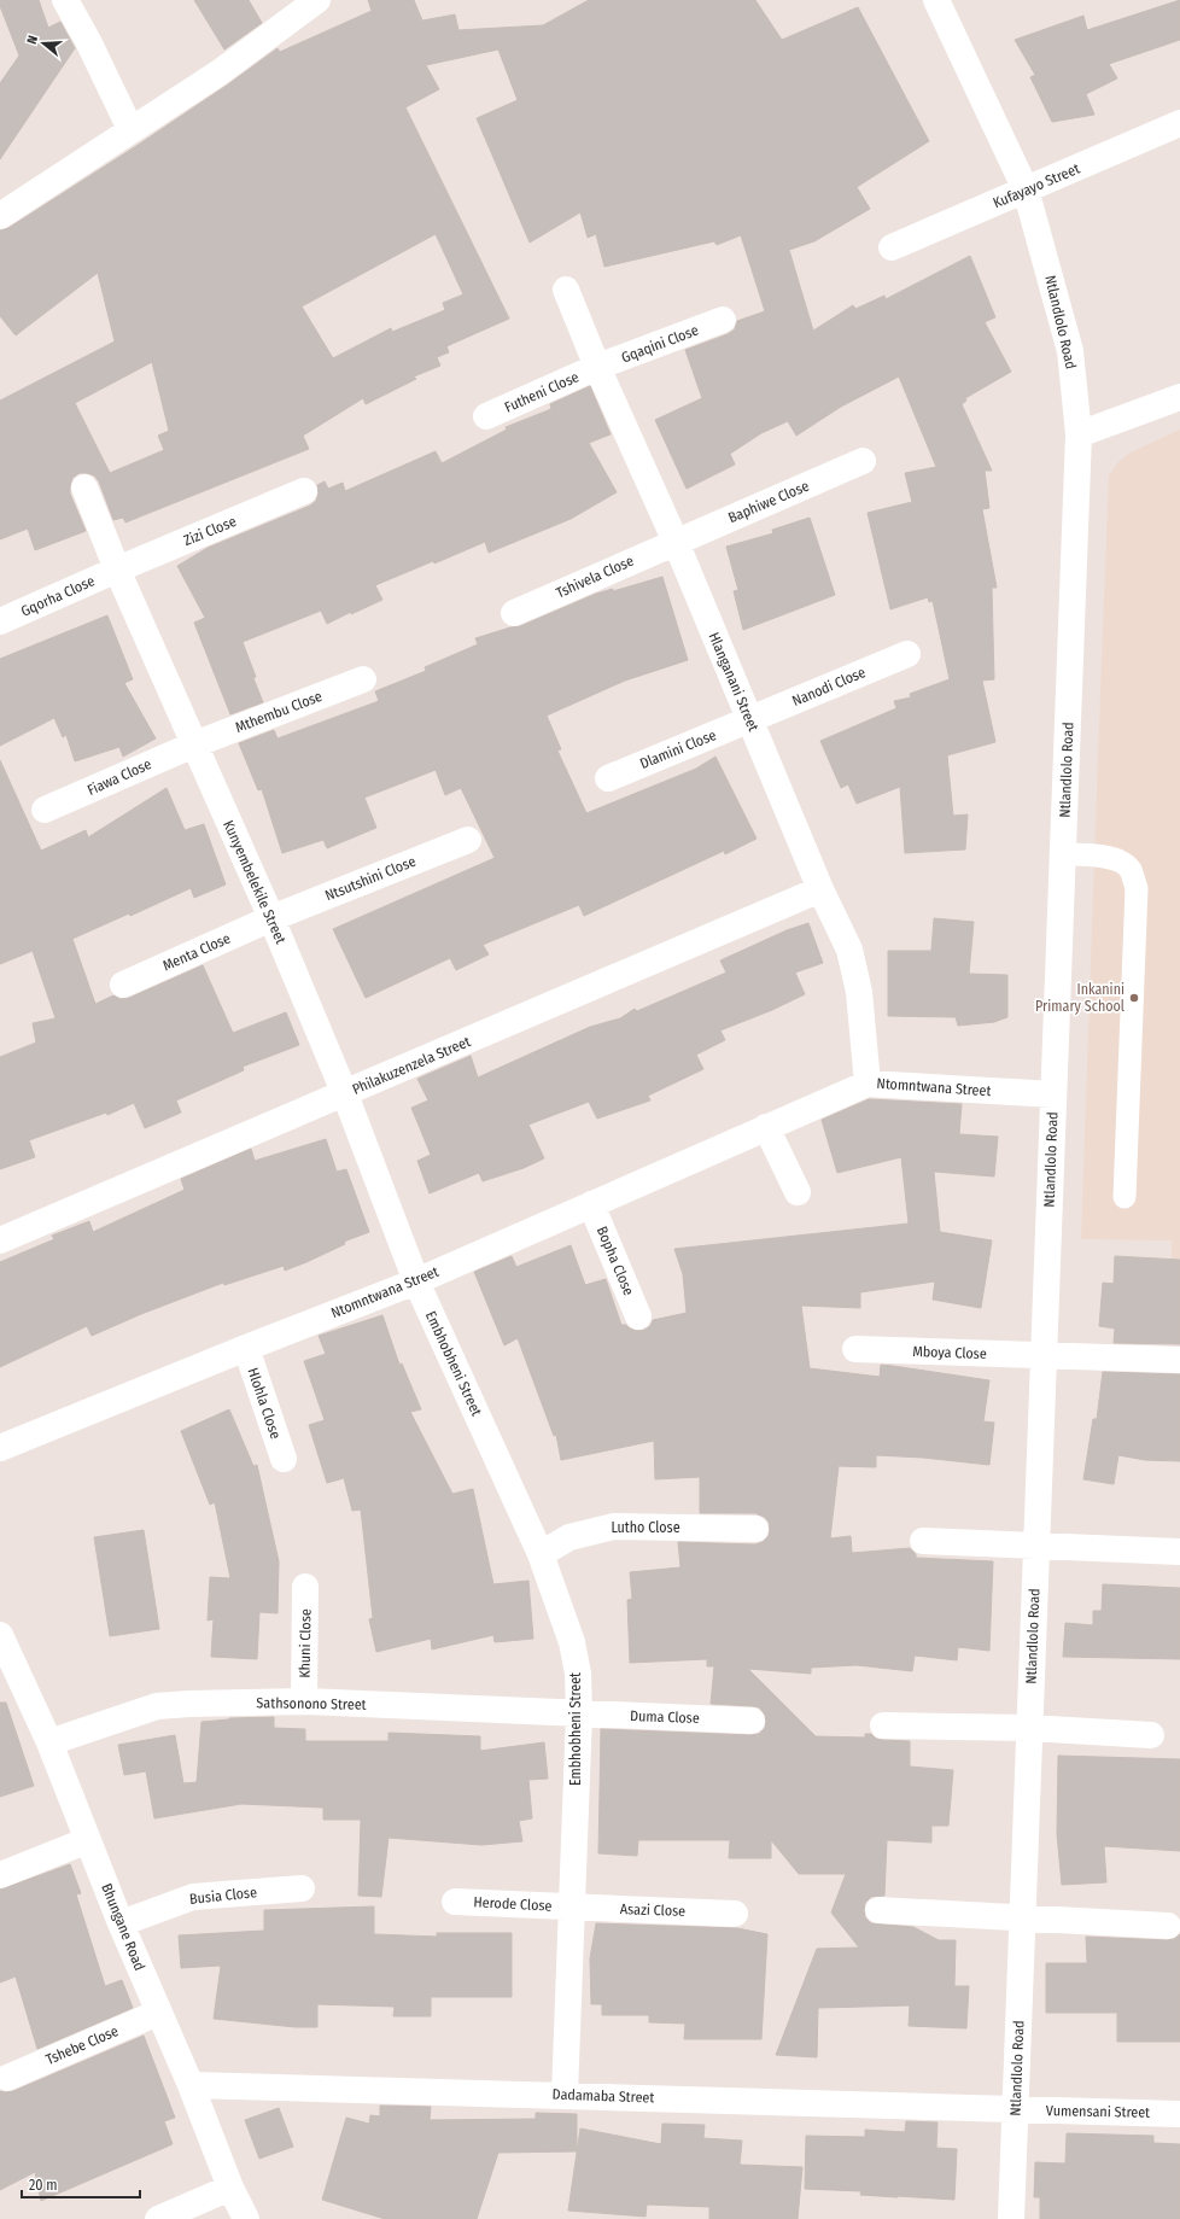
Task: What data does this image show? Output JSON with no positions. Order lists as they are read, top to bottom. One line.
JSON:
{"streets":{"street":["Kufayayo Street","Ntlandlolo Road","Gqaqini Close","Futheni Close","Baphiwe Close","Zizi Close","Tshivela Close","Gqorha Close","Hlanganani Street","Nanodi Close","Mthembu Close","Dlamini Close","Fiawa Close","Ntsutshini Close","Kunyembelekile Street","Menta Close","Philakuzenzela Street","Ntomntwana Street","Bopha Close","Mboya Close","Embhobheni Street","Hlohla Close","Lutho Close","Khuni Close","Sathsonono Street","Duma Close","Busia Close","Herode Close","Asazi Close","Bhungane Road","Tshebe Close","Dadamaba Street","Vumensani Street"]},"crossings":[["Kufayayo Street","Ntlandlolo Road"],["Ntlandlolo Road","Ntomntwana Street"],["Ntlandlolo Road","Mboya Close"],["Ntlandlolo Road","Dadamaba Street"],["Ntlandlolo Road","Vumensani Street"],["Gqaqini Close","Futheni Close"],["Gqaqini Close","Hlanganani Street"],["Futheni Close","Hlanganani Street"],["Baphiwe Close","Tshivela Close"],["Baphiwe Close","Hlanganani Street"],["Zizi Close","Gqorha Close"],["Zizi Close","Kunyembelekile Street"],["Tshivela Close","Hlanganani Street"],["Gqorha Close","Kunyembelekile Street"],["Hlanganani Street","Nanodi Close"],["Hlanganani Street","Dlamini Close"],["Hlanganani Street","Philakuzenzela Street"],["Hlanganani Street","Ntomntwana Street"],["Nanodi Close","Dlamini Close"],["Mthembu Close","Fiawa Close"],["Mthembu Close","Kunyembelekile Street"],["Fiawa Close","Kunyembelekile Street"],["Ntsutshini Close","Kunyembelekile Street"],["Ntsutshini Close","Menta Close"],["Kunyembelekile Street","Menta Close"],["Kunyembelekile Street","Philakuzenzela Street"],["Kunyembelekile Street","Ntomntwana Street"],["Kunyembelekile Street","Embhobheni Street"],["Ntomntwana Street","Bopha Close"],["Ntomntwana Street","Embhobheni Street"],["Ntomntwana Street","Hlohla Close"],["Embhobheni Street","Lutho Close"],["Embhobheni Street","Sathsonono Street"],["Embhobheni Street","Duma Close"],["Embhobheni Street","Herode Close"],["Embhobheni Street","Asazi Close"],["Embhobheni Street","Dadamaba Street"],["Khuni Close","Sathsonono Street"],["Sathsonono Street","Duma Close"],["Sathsonono Street","Bhungane Road"],["Busia Close","Bhungane Road"],["Herode Close","Asazi Close"],["Bhungane Road","Tshebe Close"],["Bhungane Road","Dadamaba Street"],["Dadamaba Street","Vumensani Street"]],"places":["Inkanini Primary School"],"scale_bar":"20 m","north":"left"}
